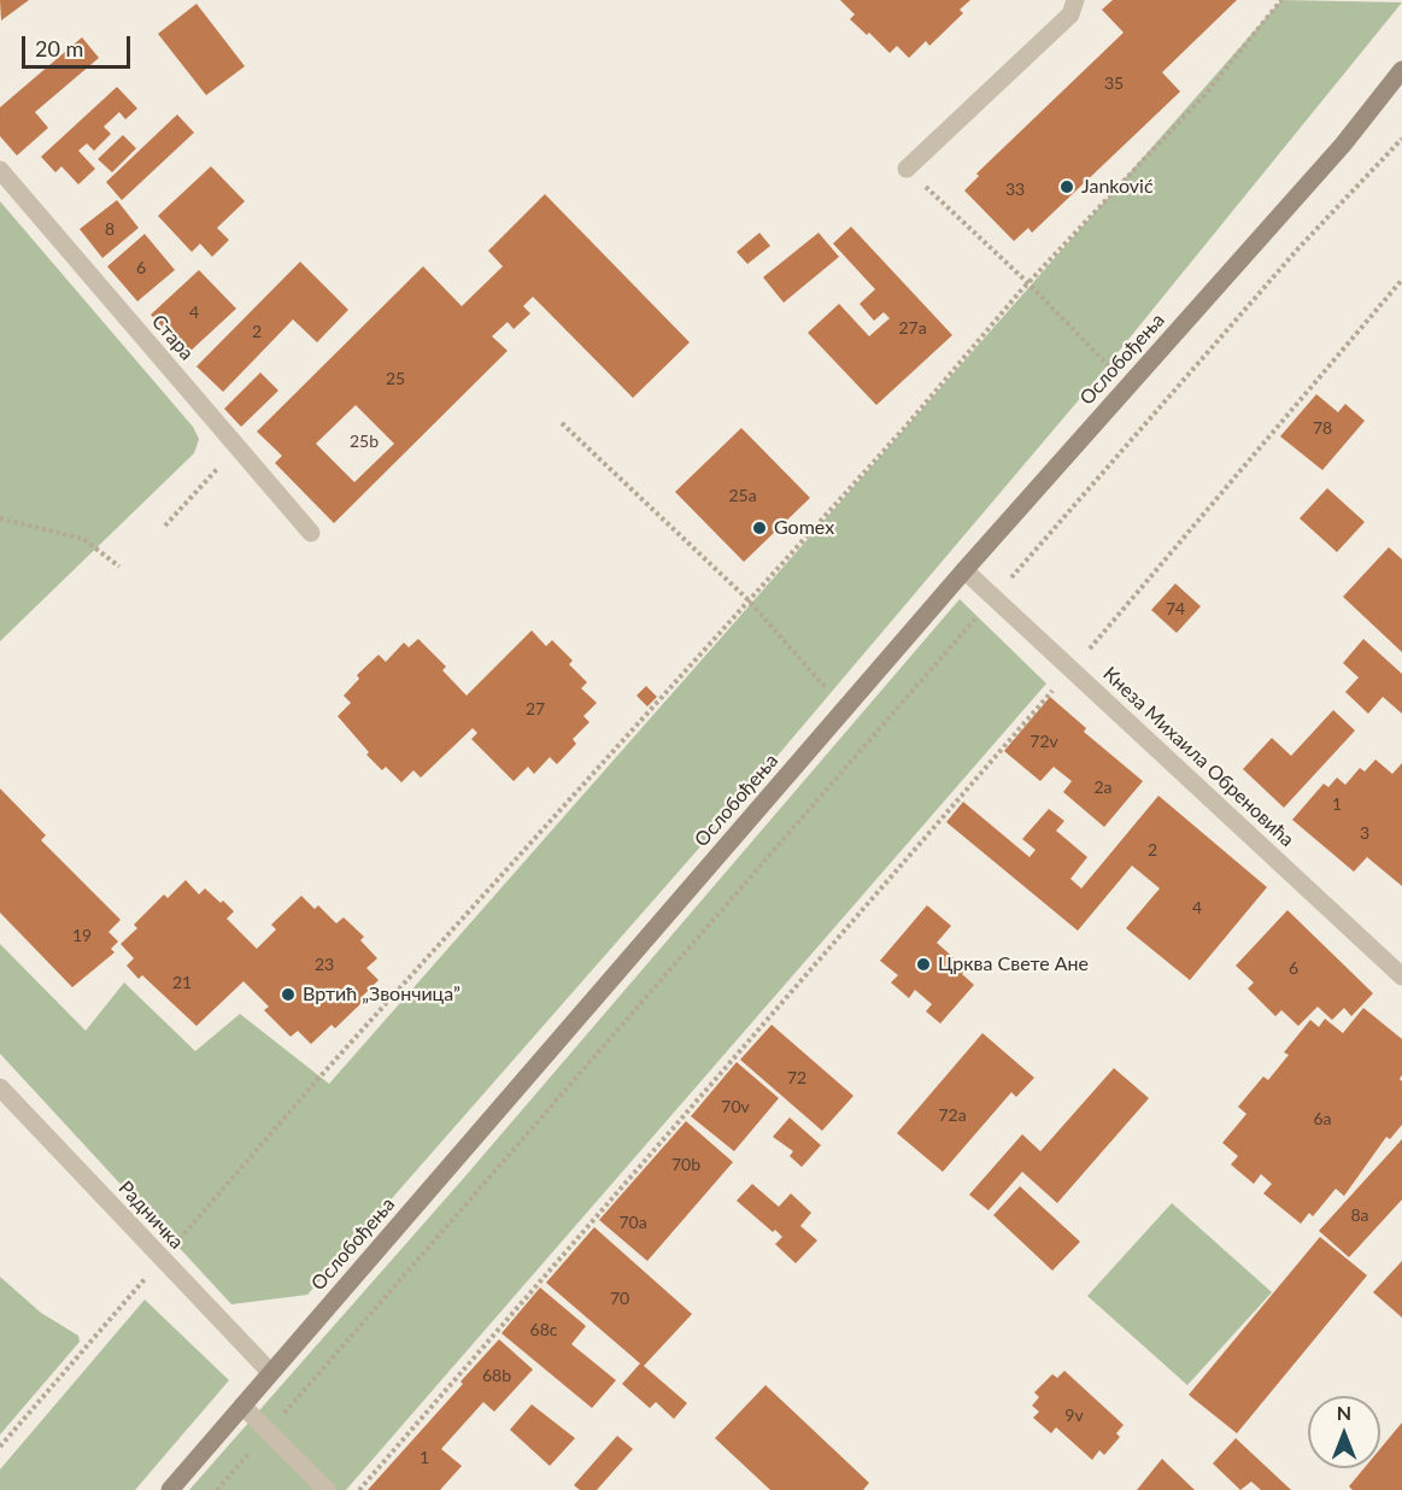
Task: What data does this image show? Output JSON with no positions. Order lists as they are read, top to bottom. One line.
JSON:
{"streets":{"street":["Стара","Ослобођења","Кнеза Михаила Обреновића","Радничка"]},"crossings":[["Ослобођења","Кнеза Михаила Обреновића"],["Ослобођења","Радничка"]],"places":["Janković","Gomex","Црква Свете Ане","Вртић „Звончица”"],"house_numbers":["35","33","8","6","4","27a","2","25","78","25b","25a","74","27","72v","2a","1","3","2","4","19","23","6","21","72","70v","72a","6a","70b","8a","70a","70","68c","68b","9v","1"],"scale_bar":"20 m","north":"top"}
